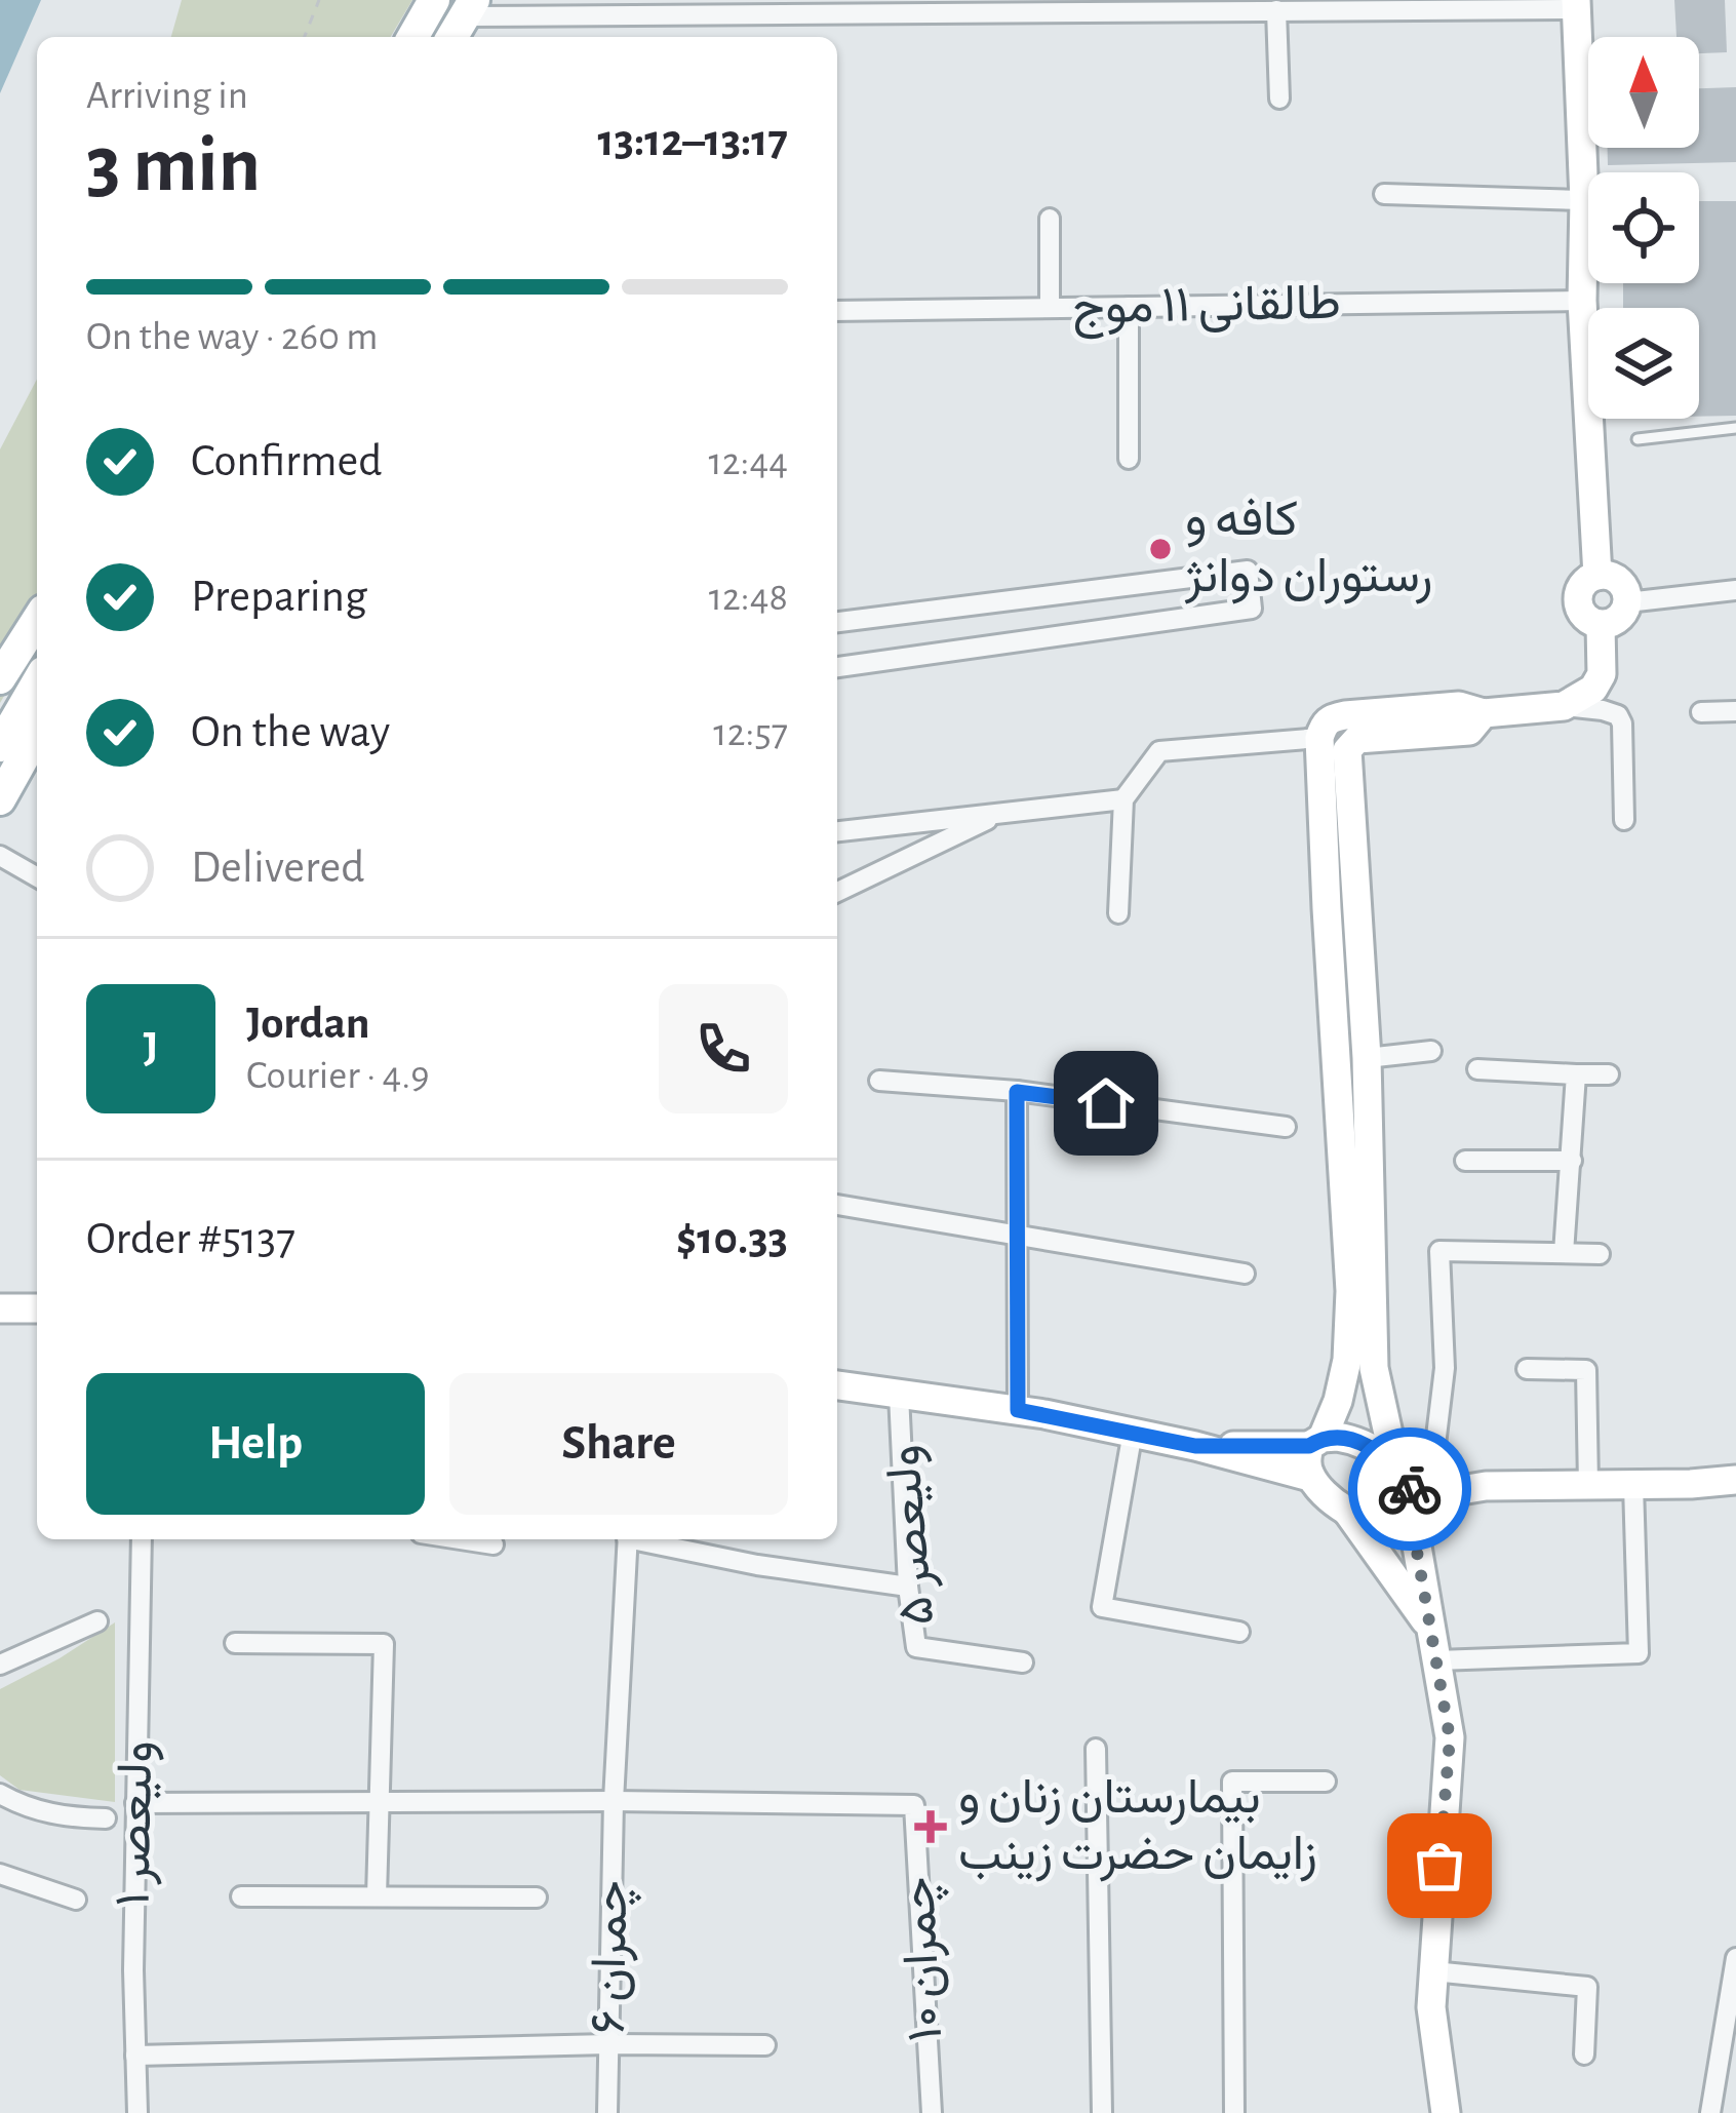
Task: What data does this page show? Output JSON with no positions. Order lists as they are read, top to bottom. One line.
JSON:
{"streets":{"street":["طالقانی ۱۱ موج","ولیعصر ۵","ولیعصر ۱","چمران ۶","چمران ۱۰"]},"crossings":[["چمران ۶","چمران ۱۰"]],"places":{"other":["کافه و رستوران دوانژ"],"health":["بیمارستان زنان و زایمان حضرت زینب"]},"north":"top","page":{"heading":["3 min","Arriving in","13:12–13:17"],"panel":["Jordan","Courier · 4.9","Order #5137","$10.33"],"bar":"On the way · 260 m","list":[["Confirmed","12:44"],["Preparing","12:48"],["On the way","12:57"],"Delivered"],"round":"J","buttons":["Help","Share"]}}
